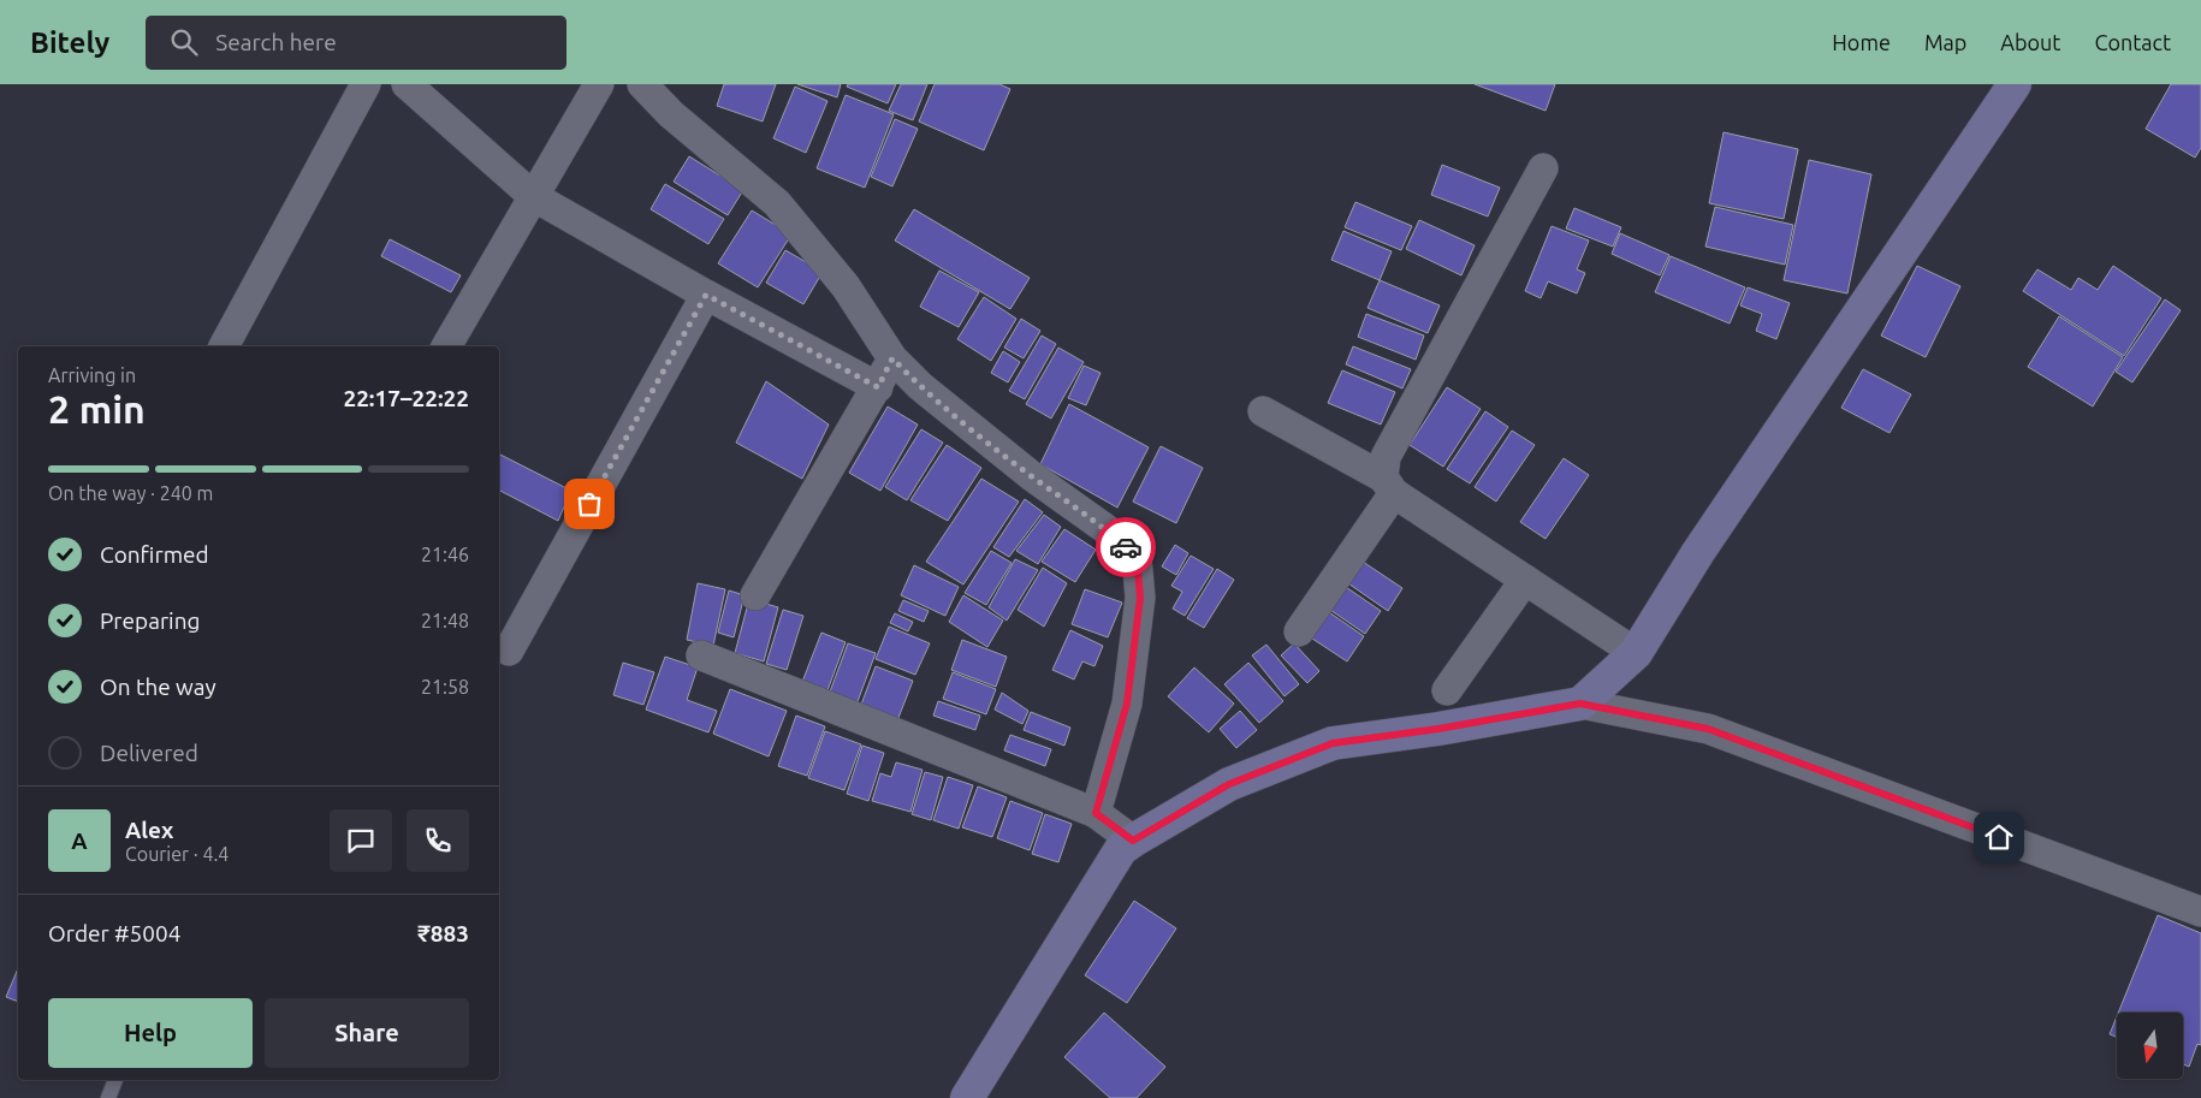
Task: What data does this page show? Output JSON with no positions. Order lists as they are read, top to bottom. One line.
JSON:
{"north":"bottom","page":{"header":"Bitely","search":"Search here","nav":["Home","Map","About","Contact"],"heading":["2 min","Arriving in","22:17–22:22"],"panel":["Alex","Courier · 4.4","Order #5004","₹883"],"bar":"On the way · 240 m","list":[["Confirmed","21:46"],["Preparing","21:48"],["On the way","21:58"],"Delivered"],"round":"A","buttons":["Help","Share"]}}
